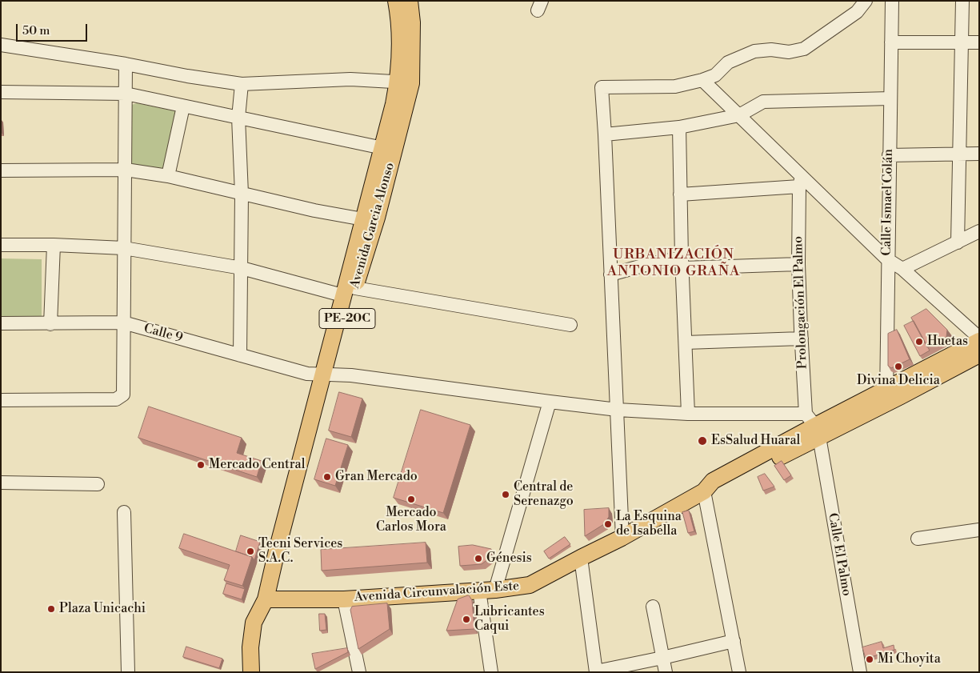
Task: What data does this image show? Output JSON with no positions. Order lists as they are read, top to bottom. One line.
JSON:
{"streets":{"main road":["Avenida Garcia Alonso","PE-20C","Avenida Circunvalación Este"],"street":["Calle Ismael Colán","Prolongación El Palmo","Calle 9","Calle El Palmo"]},"crossings":[["Calle Ismael Colán","Avenida Circunvalación Este"],["Avenida Garcia Alonso","PE-20C"],["Avenida Garcia Alonso","Calle 9"],["Avenida Garcia Alonso","Avenida Circunvalación Este"],["Prolongación El Palmo","Calle 9"],["Prolongación El Palmo","Calle El Palmo"],["Prolongación El Palmo","Avenida Circunvalación Este"],["Calle 9","Calle El Palmo"],["Calle 9","Avenida Circunvalación Este"],["Calle El Palmo","Avenida Circunvalación Este"]],"districts":["URBANIZACIÓN ANTONIO GRAÑA"],"places":["Huetas","Divina Delicia","EsSalud Huaral","Mercado Central","Gran Mercado","Central de Serenazgo","Mercado Carlos Mora","La Esquina de Isabella","Tecni Services S.A.C.","Génesis","Plaza Unicachi","Lubricantes Caqui","Mi Choyita"],"scale_bar":"50 m"}
